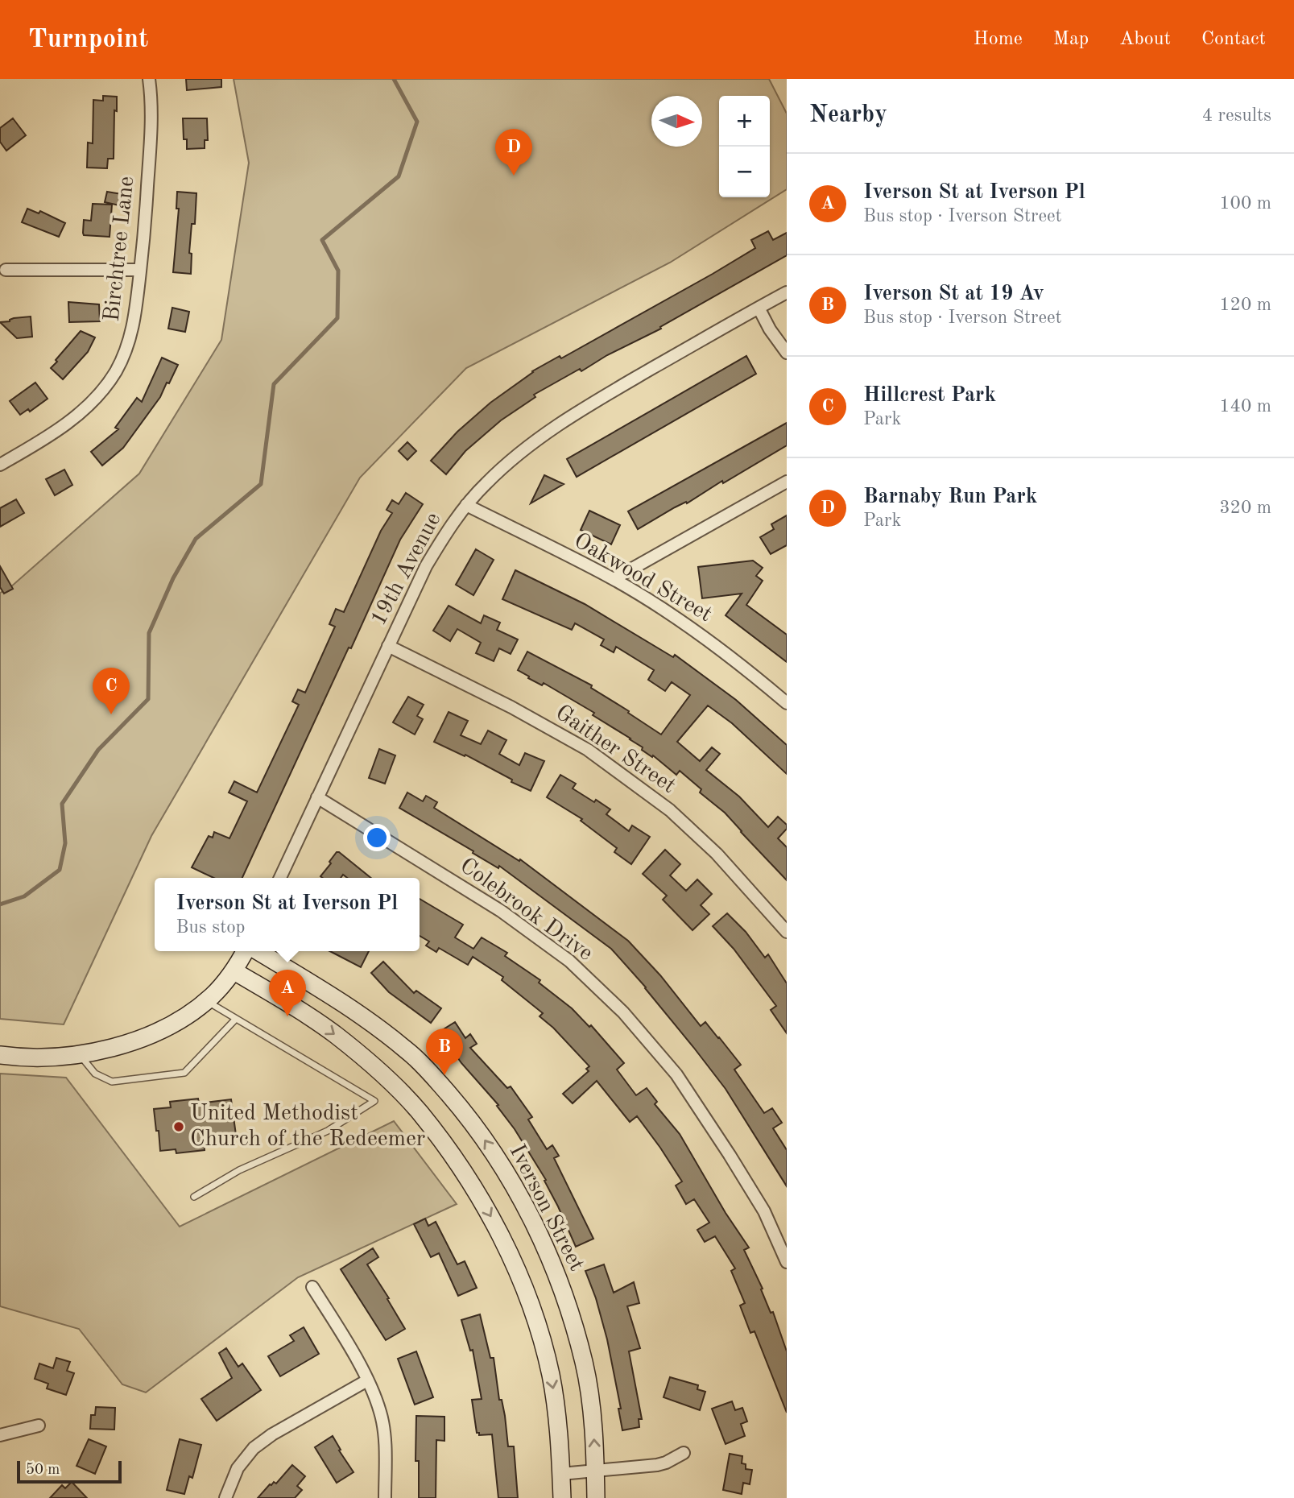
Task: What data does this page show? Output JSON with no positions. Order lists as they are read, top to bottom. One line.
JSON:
{"streets":{"main road":["Iverson Street"],"street":["Birchtree Lane","19th Avenue","Oakwood Street","Gaither Street","Colebrook Drive"]},"crossings":[["19th Avenue","Oakwood Street"],["19th Avenue","Gaither Street"],["19th Avenue","Colebrook Drive"]],"places":["United Methodist Church of the Redeemer"],"scale_bar":"50 m","north":"right","page":{"header":"Turnpoint","nav":["Home","Map","About","Contact"],"heading":["Nearby","4 results"],"map_buttons":["+","−"],"pins":["D","C","A","B"],"list":[{"mark":"A","name":"Iverson St at Iverson Pl","note":"Bus stop · Iverson Street","value":"100 m"},{"mark":"B","name":"Iverson St at 19 Av","note":"Bus stop · Iverson Street","value":"120 m"},{"mark":"C","name":"Hillcrest Park","note":"Park","value":"140 m"},{"mark":"D","name":"Barnaby Run Park","note":"Park","value":"320 m"}],"popup":["Iverson St at Iverson Pl","Bus stop"],"scale":"50 m"}}
